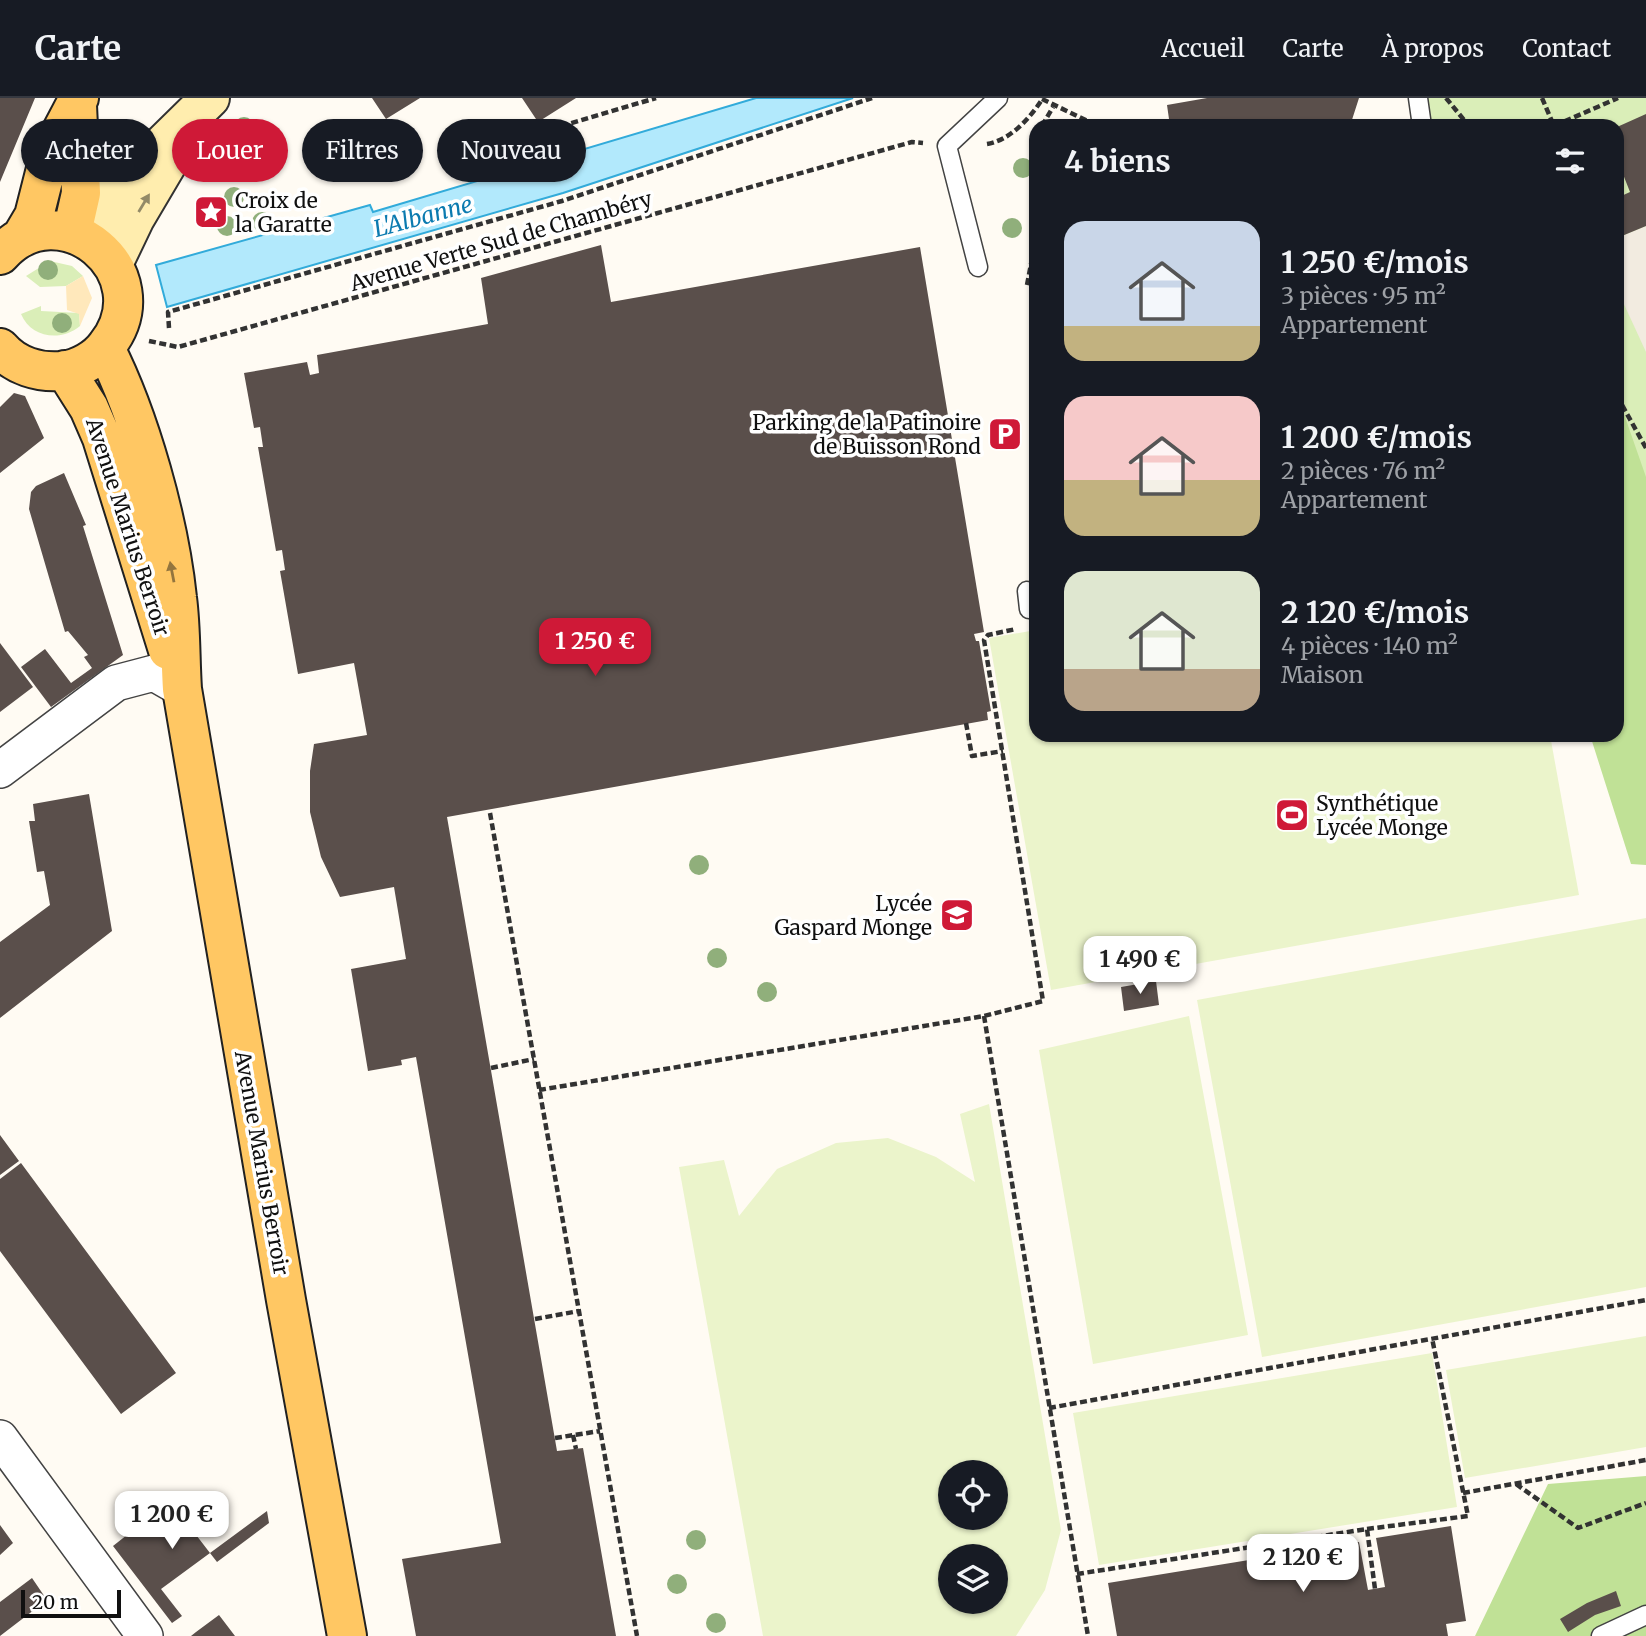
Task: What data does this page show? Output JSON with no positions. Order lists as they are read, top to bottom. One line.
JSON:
{"streets":{"main road":["Avenue Marius Berroir"],"path":["Avenue Verte Sud de Chambéry"]},"crossings":[["Avenue Verte Sud de Chambéry","Avenue Marius Berroir"]],"water":["L'Albanne"],"places":{"place":["Croix de la Garatte"],"parking":["Parking de la Patinoire de Buisson Rond"],"sports":["Synthétique Lycée Monge"],"school or university":["Lycée Gaspard Monge"]},"scale_bar":"20 m","page":{"header":"Carte","nav":["Accueil","Carte","À propos","Contact"],"chip":["Acheter","Louer","Filtres","Nouveau"],"heading":"4 biens","list":[{"name":"1 250 €/mois","note":"3 pièces · 95 m² · Appartement"},{"name":"1 200 €/mois","note":"2 pièces · 76 m² · Appartement"},{"name":"2 120 €/mois","note":"4 pièces · 140 m² · Maison"}],"price":["1 250 €","1 490 €","1 200 €","2 120 €"],"scale":"20 m"}}
